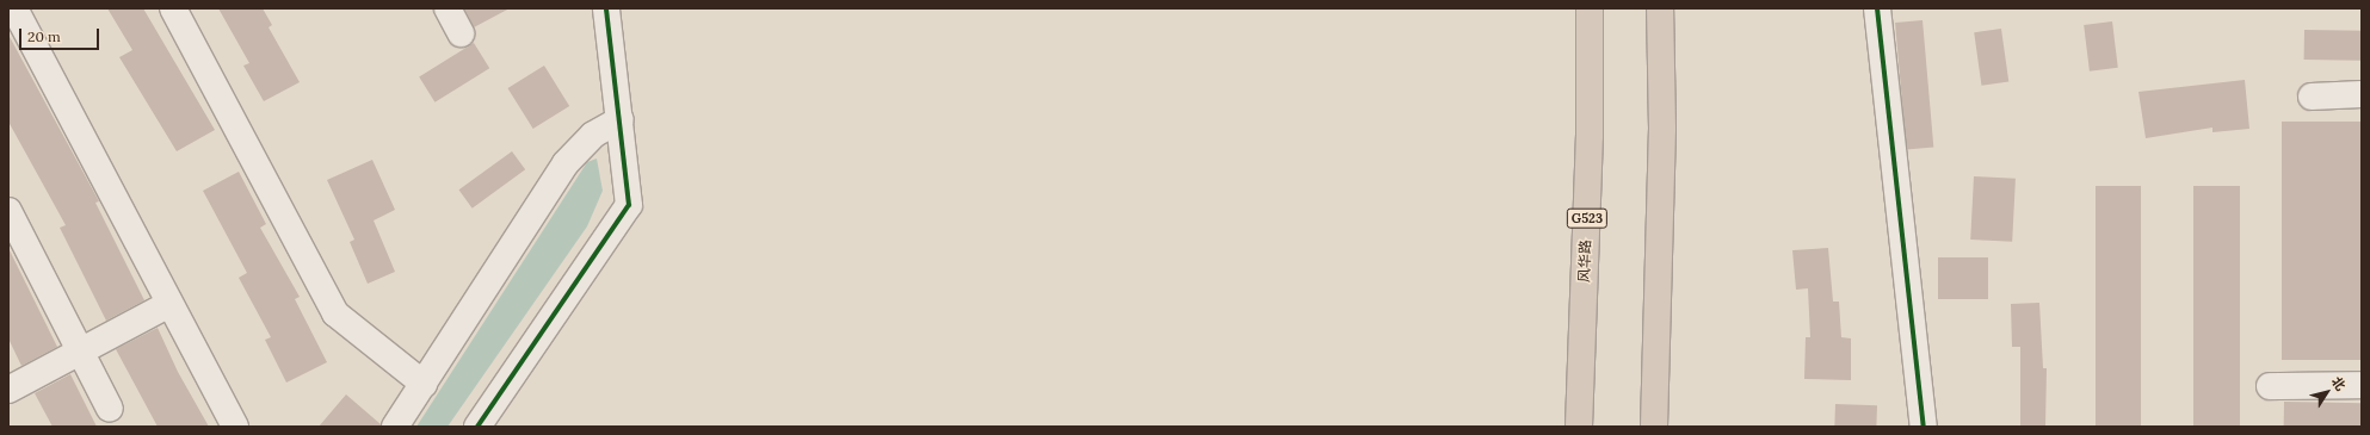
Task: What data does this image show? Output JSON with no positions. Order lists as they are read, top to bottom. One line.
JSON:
{"streets":{"highway":["G523","风华路"]},"scale_bar":"20 m","north":"top right"}
